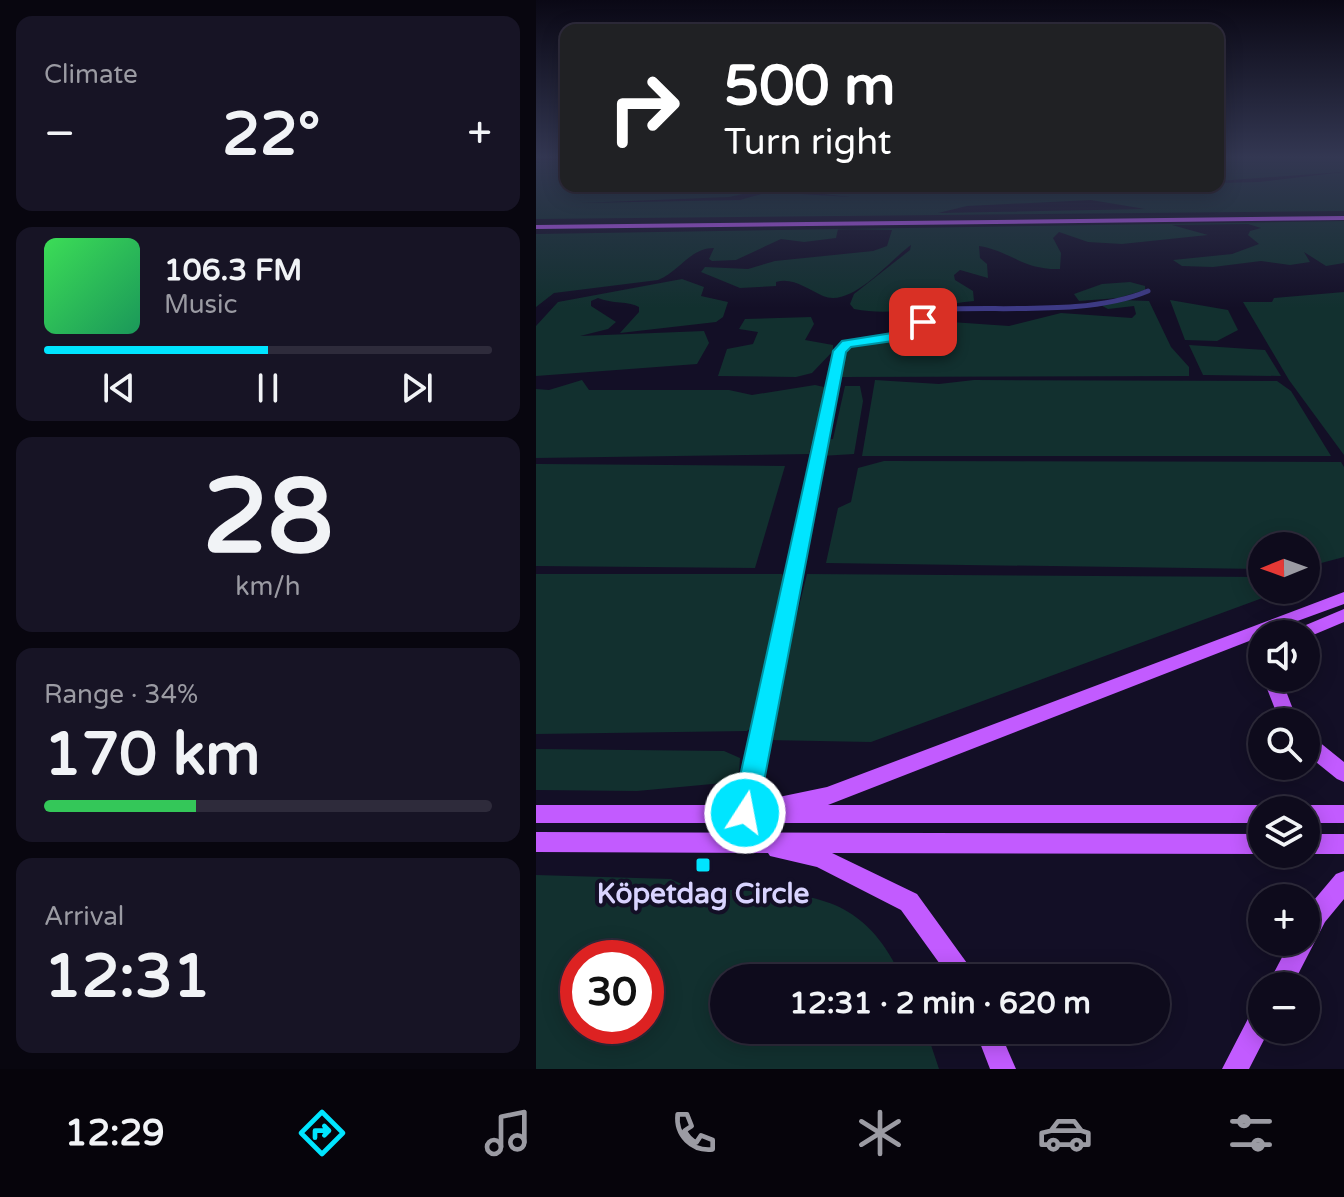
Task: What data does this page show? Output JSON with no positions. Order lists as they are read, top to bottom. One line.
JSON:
{"places":{"transit":["Köpetdag Circle"]},"north":"left","page":{"tile":["Climate",["28","km/h"],["Range · 34%","170 km"],["Arrival","12:31"]],"turn":["500 m","Turn right"],"heat":["−","22°","+"],"song":["106.3 FM","Music"],"map_buttons":["+","−"],"limit":"30","trip":"12:31 · 2 min · 620 m","tabs":"12:29"}}
